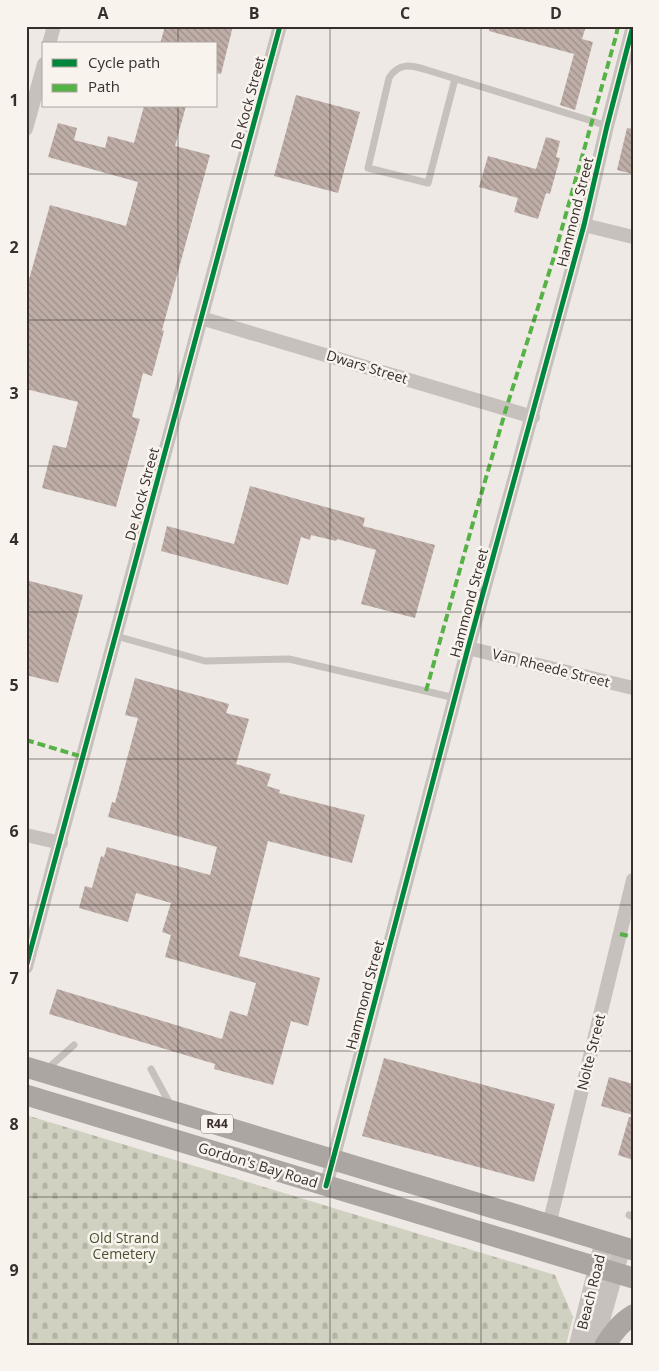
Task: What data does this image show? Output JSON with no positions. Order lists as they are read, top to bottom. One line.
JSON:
{"streets":{"main road":["R44","Gordon's Bay Road"],"street":["De Kock Street","Hammond Street","Dwars Street","Van Rheede Street","Nolte Street","Beach Road"]},"crossings":[["De Kock Street","Dwars Street"],["Hammond Street","Dwars Street"],["Hammond Street","Van Rheede Street"],["Hammond Street","Gordon's Bay Road"],["Nolte Street","Gordon's Bay Road"],["Gordon's Bay Road","Beach Road"]],"parks":["Old Strand Cemetery"],"legend":["Cycle path","Path"],"grid":{"columns":["A","B","C","D"],"rows":["1","2","3","4","5","6","7","8","9"]}}
